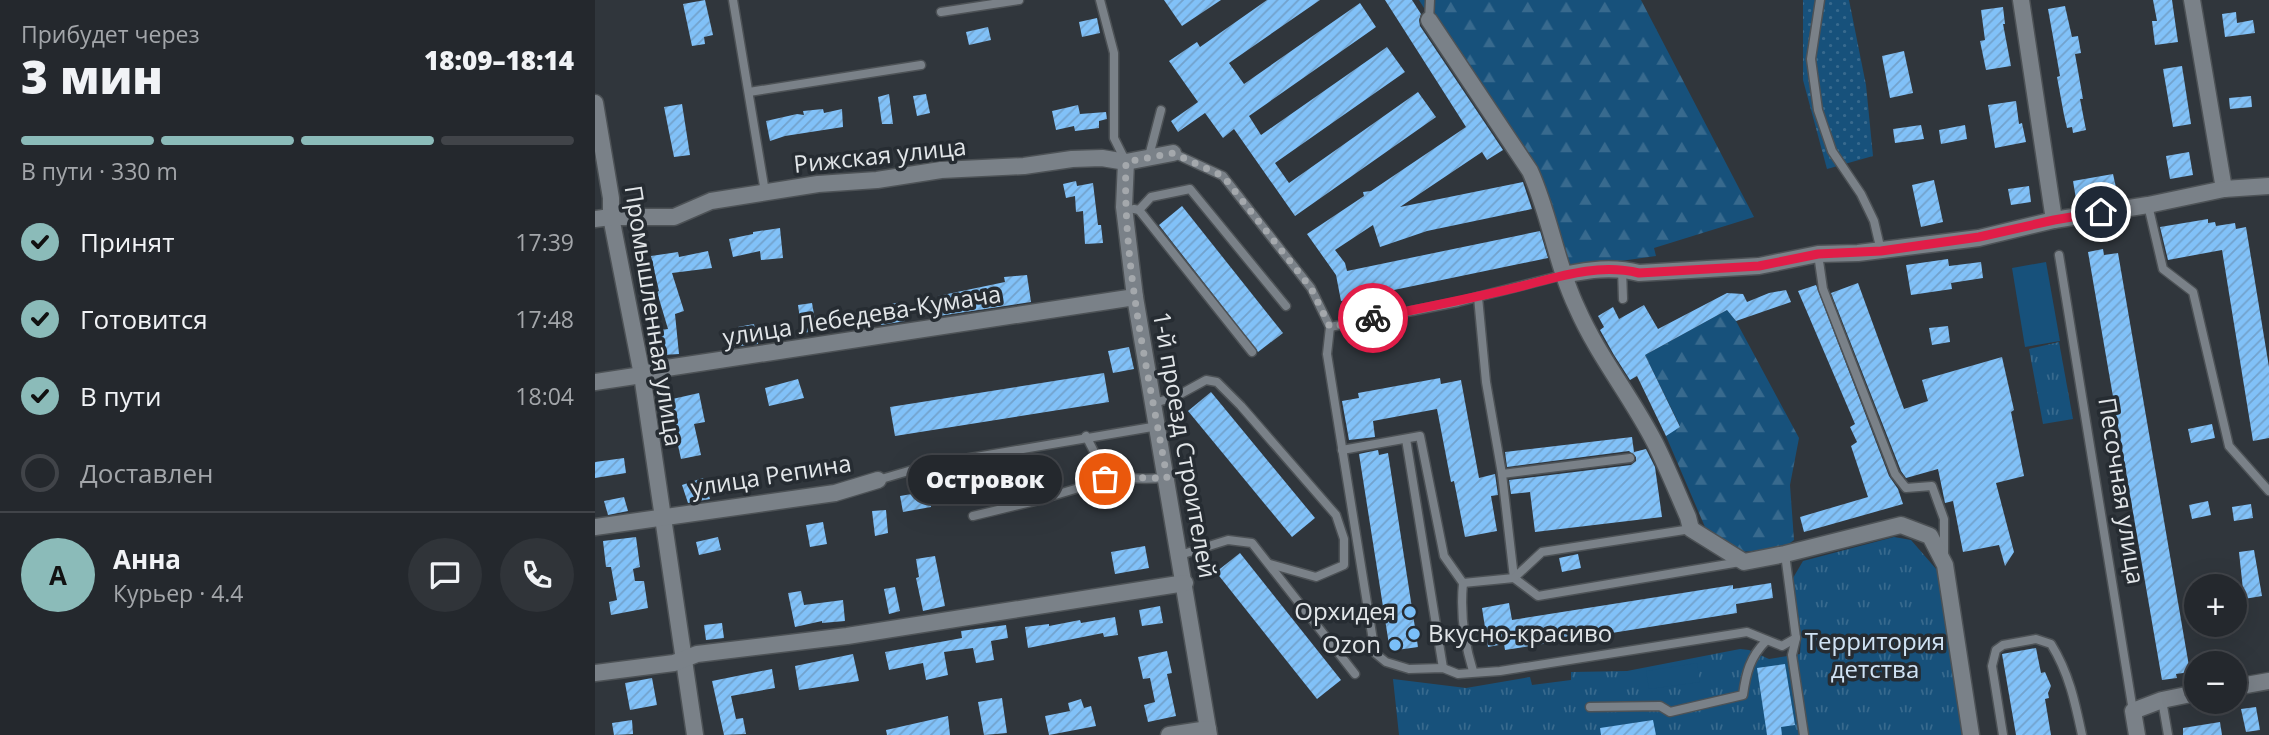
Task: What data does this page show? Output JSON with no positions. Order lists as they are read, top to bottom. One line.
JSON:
{"streets":{"street":["Рижская улица","Промышленная улица","улица Лебедева-Кумача","1-й проезд Строителей","улица Репина","Песочная улица"]},"crossings":[["Рижская улица","Промышленная улица"],["Рижская улица","1-й проезд Строителей"],["Промышленная улица","улица Лебедева-Кумача"],["Промышленная улица","улица Репина"],["улица Лебедева-Кумача","1-й проезд Строителей"],["1-й проезд Строителей","улица Репина"]],"parks":["Территория детства"],"places":["Островок","Орхидея","Вкусно-красиво","Ozon"],"page":{"heading":["3 мин","Прибудет через","18:09–18:14"],"panel":["Анна","Курьер · 4.4"],"bar":"В пути · 330 m","list":[["Принят","17:39"],["Готовится","17:48"],["В пути","18:04"],"Доставлен"],"bubble":"Островок","round":"А","map_buttons":["+","−"]}}
